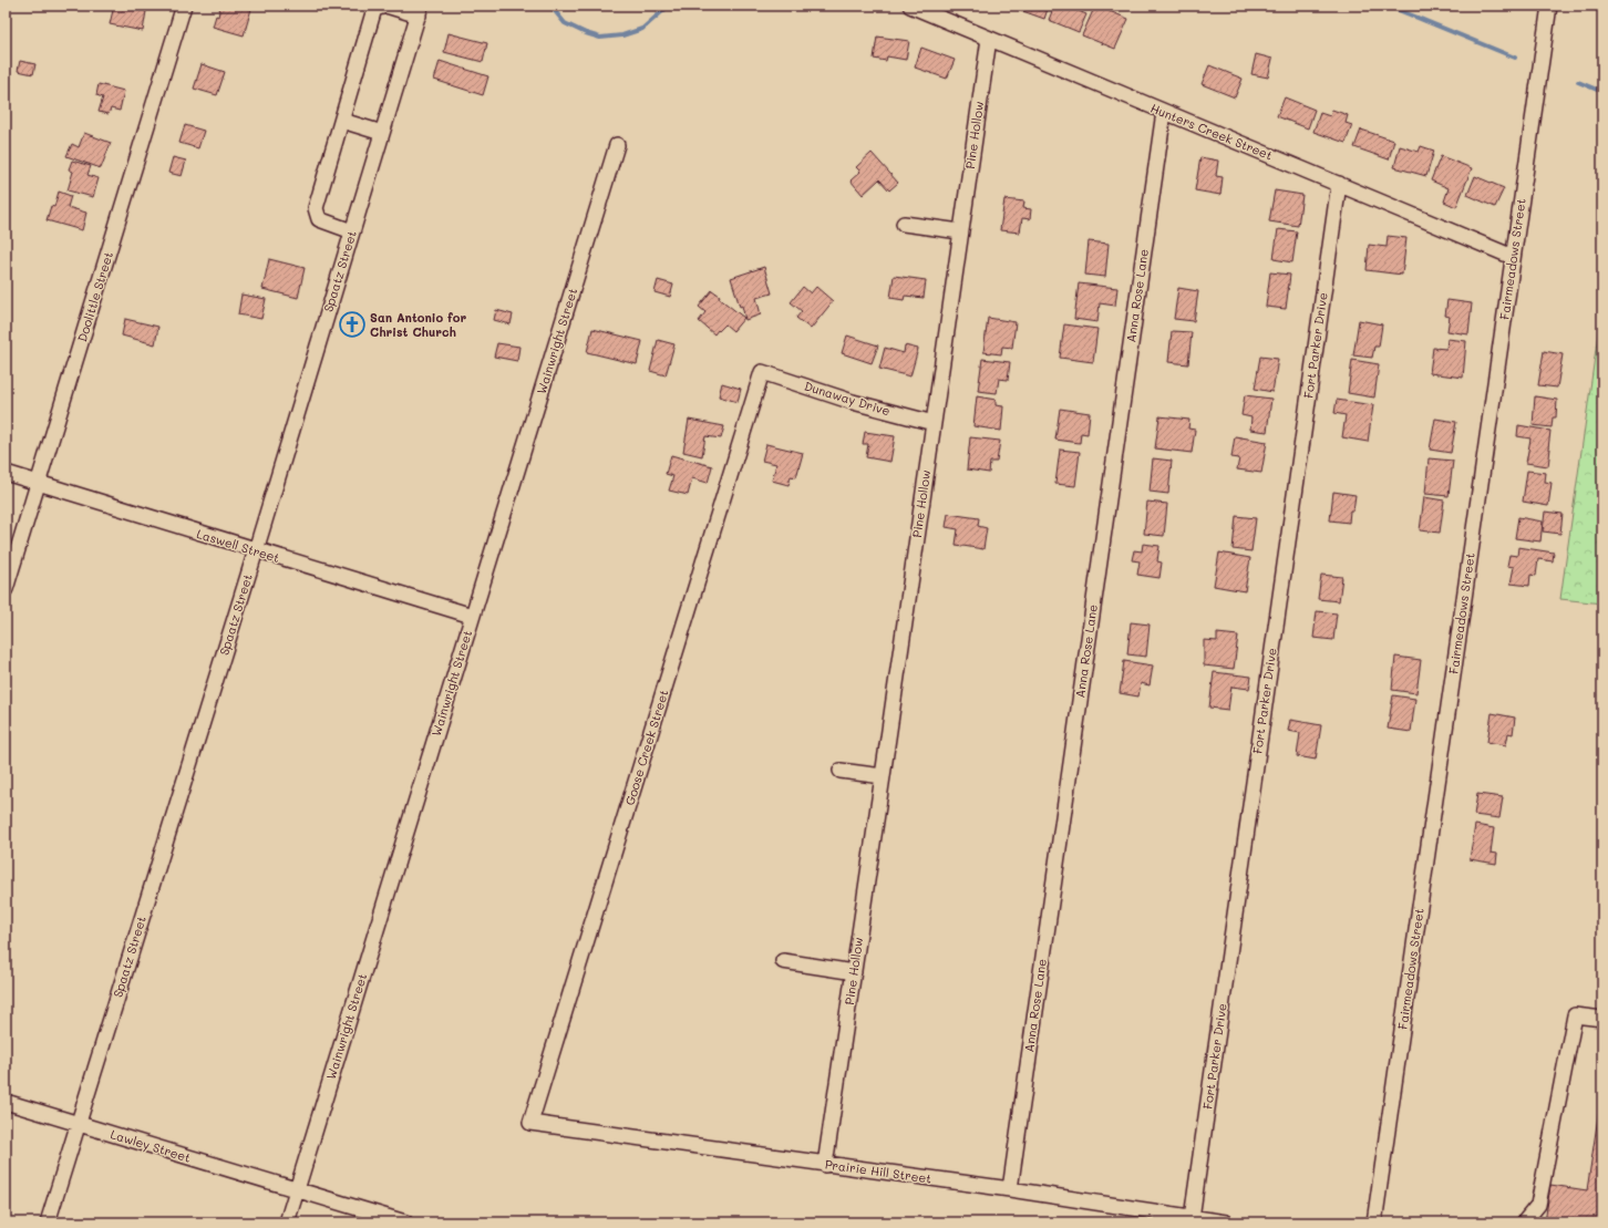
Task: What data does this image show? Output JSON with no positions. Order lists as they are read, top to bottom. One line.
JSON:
{"streets":{"street":["Hunters Creek Street","Pine Hollow","Fairmeadows Street","Spaatz Street","Anna Rose Lane","Doolittle Street","Wainwright Street","Fort Parker Drive","Dunaway Drive","Laswell Street","Goose Creek Street","Lawley Street","Prairie Hill Street"]},"crossings":[["Hunters Creek Street","Pine Hollow"],["Hunters Creek Street","Fairmeadows Street"],["Hunters Creek Street","Anna Rose Lane"],["Hunters Creek Street","Fort Parker Drive"],["Pine Hollow","Dunaway Drive"],["Pine Hollow","Prairie Hill Street"],["Spaatz Street","Laswell Street"],["Spaatz Street","Lawley Street"],["Anna Rose Lane","Prairie Hill Street"],["Doolittle Street","Laswell Street"],["Wainwright Street","Laswell Street"],["Wainwright Street","Lawley Street"],["Fort Parker Drive","Prairie Hill Street"],["Dunaway Drive","Goose Creek Street"],["Goose Creek Street","Prairie Hill Street"]],"places":{"church":["San Antonio for Christ Church"]}}
